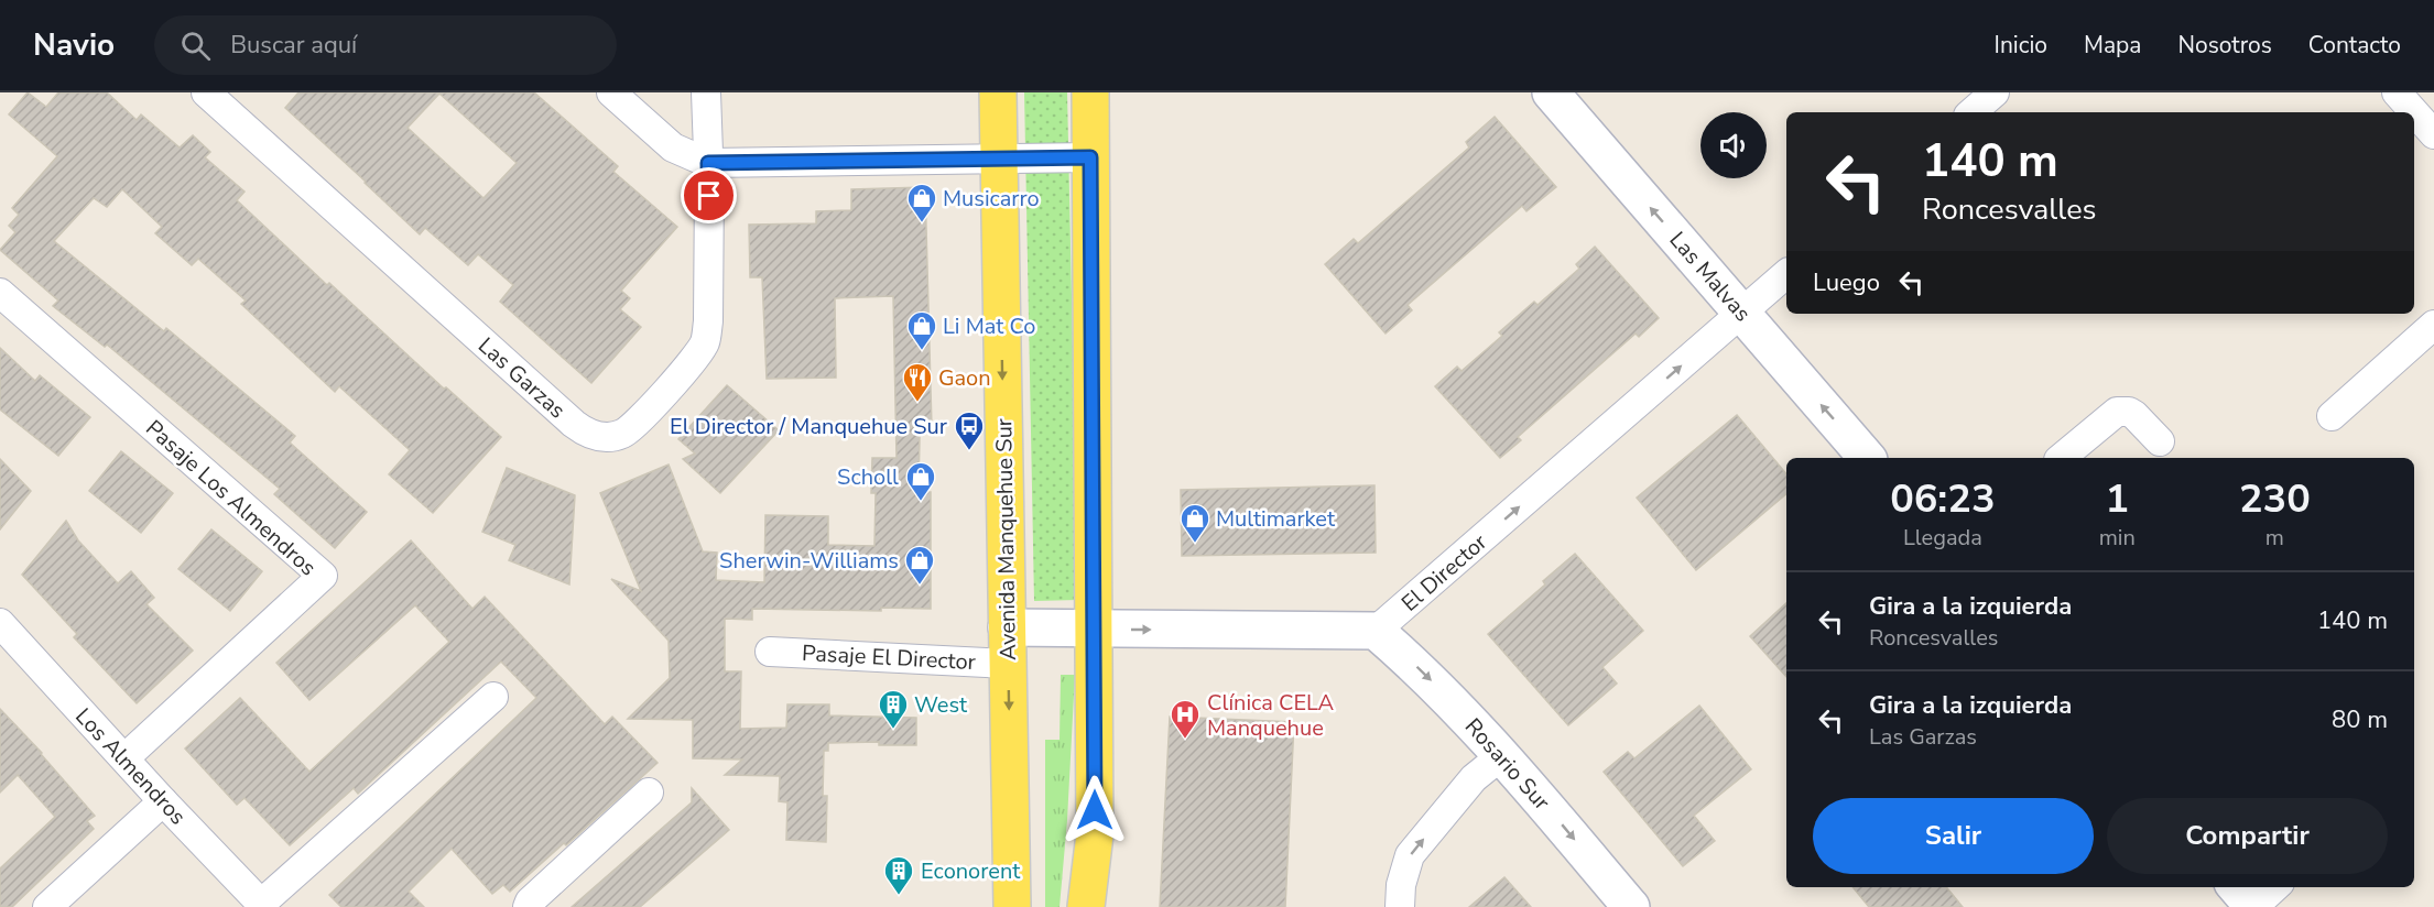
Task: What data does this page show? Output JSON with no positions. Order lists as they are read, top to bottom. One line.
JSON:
{"streets":{"main road":["Avenida Manquehue Sur"],"street":["Las Malvas","Las Garzas","Pasaje Los Almendros","El Director","Pasaje El Director","Rosario Sur","Los Almendros"]},"crossings":[["Las Malvas","El Director"],["Pasaje Los Almendros","Los Almendros"],["Avenida Manquehue Sur","Pasaje El Director"],["El Director","Rosario Sur"]],"one_way":["Las Malvas","El Director","Rosario Sur"],"places":{"shop":["Musicarro","Li Mat Co","Scholl","Multimarket","Sherwin-Williams"],"restaurant":["Gaon"],"bus stop":["El Director / Manquehue Sur"],"building":["West","Econorent"],"hospital":["Clínica CELA Manquehue"]},"page":{"header":"Navio","search":"Buscar aquí","nav":["Inicio","Mapa","Nosotros","Contacto"],"turn":["140 m","Roncesvalles"],"then":"Luego","eta":["06:23","Llegada","1","min","230","m"],"list":[{"name":"Gira a la izquierda","note":"Roncesvalles","value":"140 m"},{"name":"Gira a la izquierda","note":"Las Garzas","value":"80 m"}],"buttons":["Salir","Compartir"]}}
